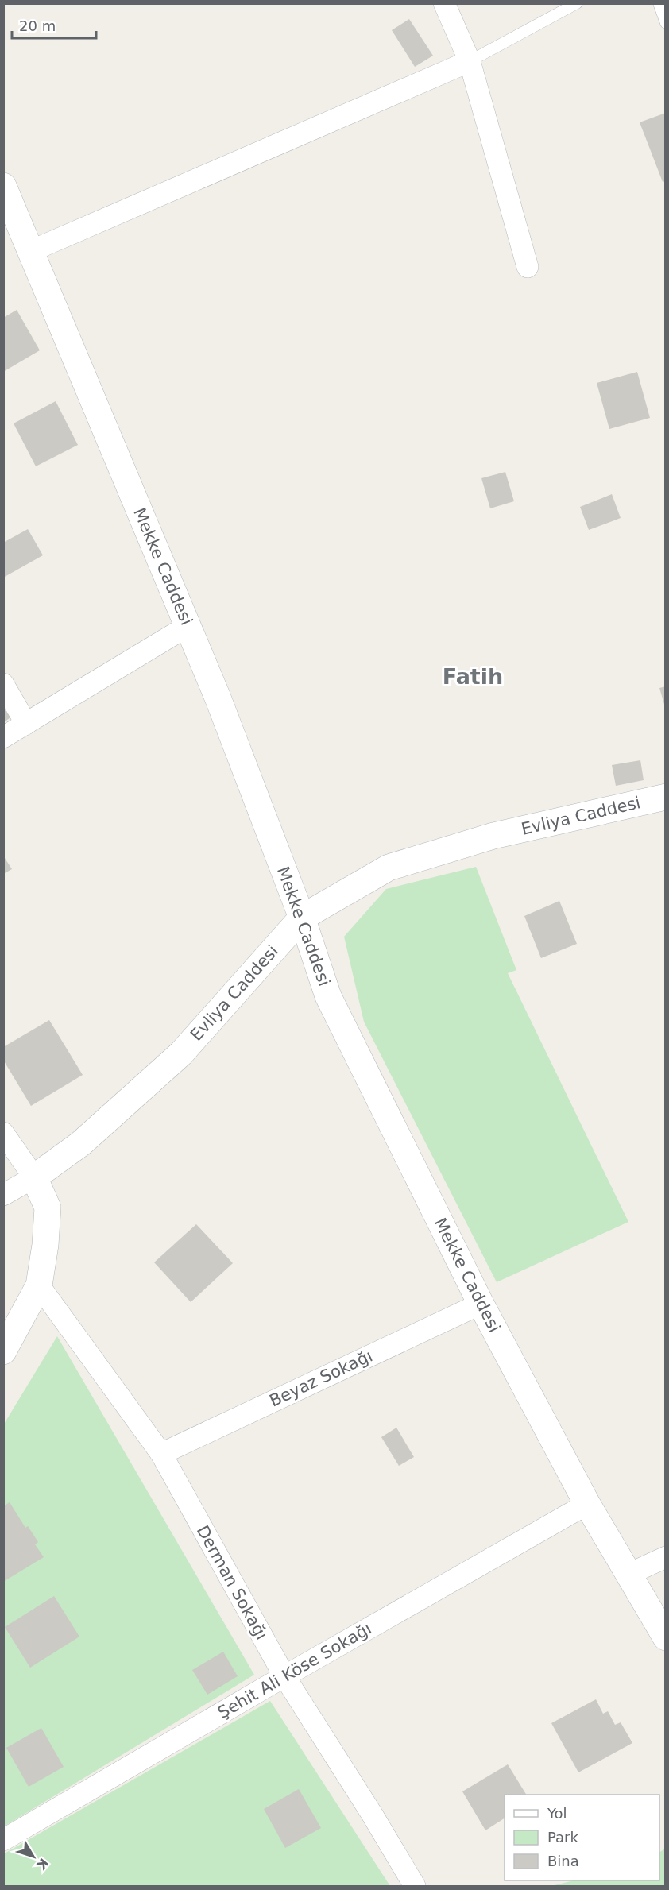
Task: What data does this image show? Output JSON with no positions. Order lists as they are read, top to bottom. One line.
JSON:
{"streets":{"street":["Mekke Caddesi","Evliya Caddesi","Beyaz Sokağı","Derman Sokağı","Şehit Ali Köse Sokağı"]},"crossings":[["Mekke Caddesi","Evliya Caddesi"],["Mekke Caddesi","Beyaz Sokağı"],["Mekke Caddesi","Şehit Ali Köse Sokağı"],["Beyaz Sokağı","Derman Sokağı"],["Derman Sokağı","Şehit Ali Köse Sokağı"]],"districts":["Fatih"],"legend":["Yol","Park","Bina"],"scale_bar":"20 m","north":"bottom right"}
